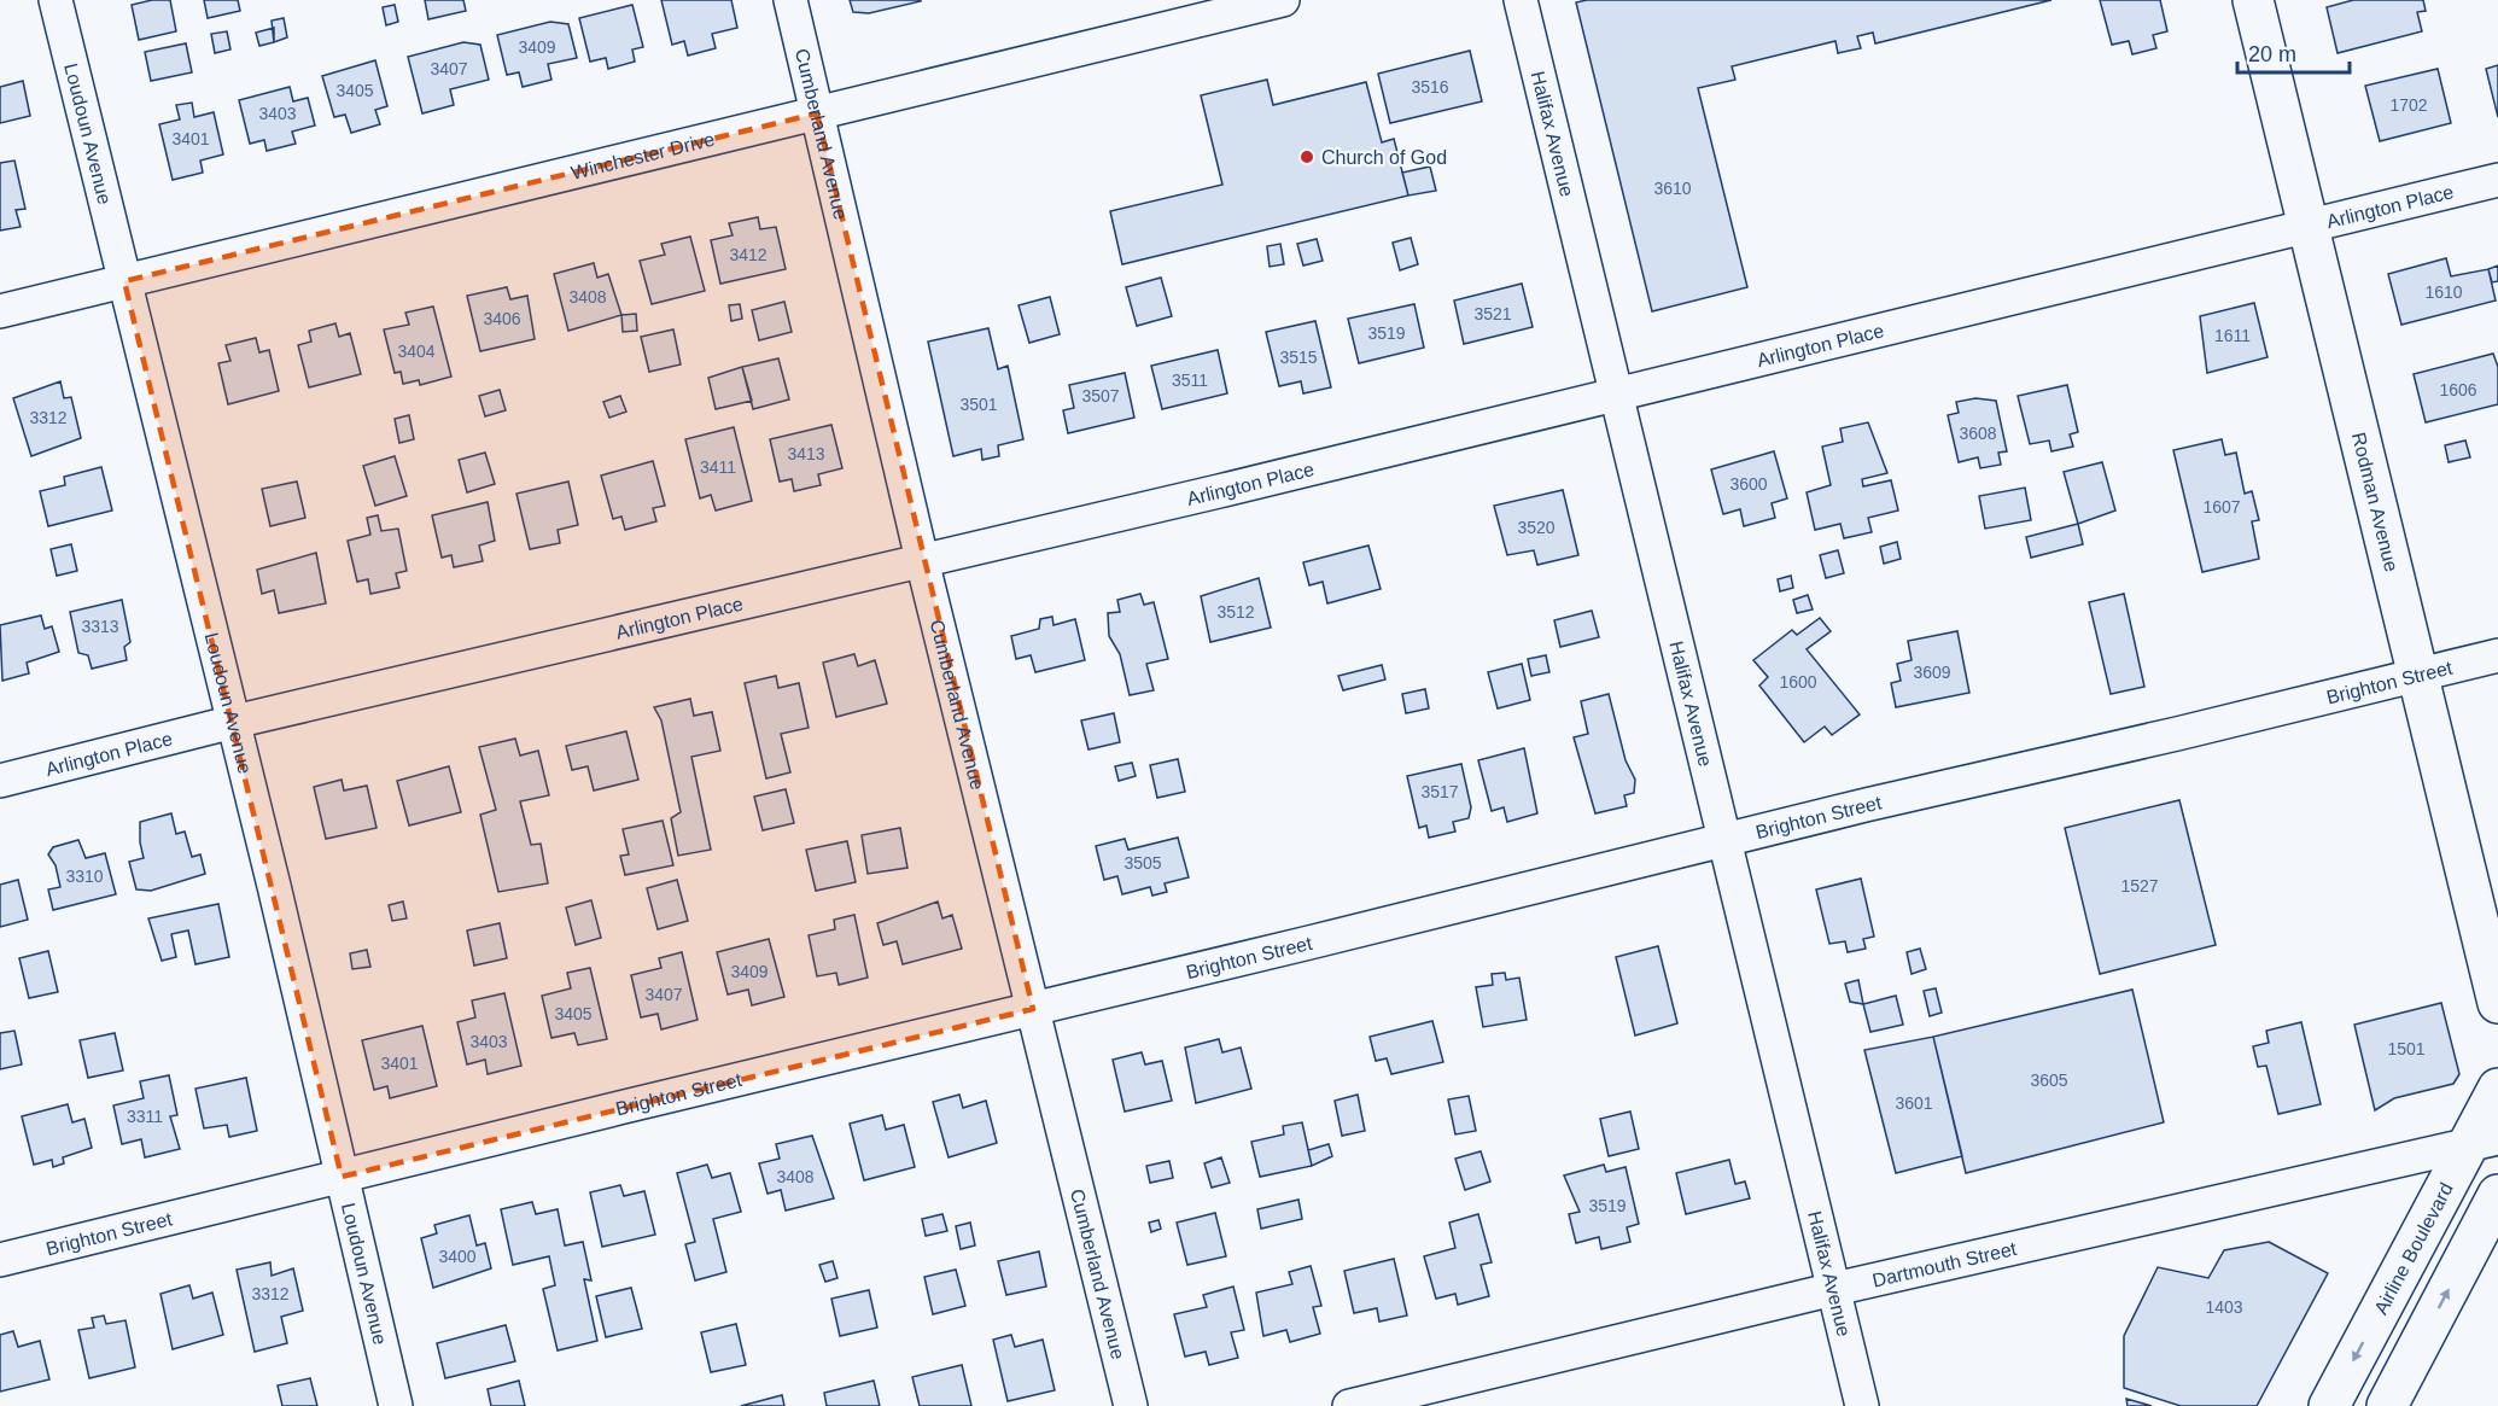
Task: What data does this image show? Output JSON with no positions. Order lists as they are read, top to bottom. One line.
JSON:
{"streets":{"street":["Loudoun Avenue","Cumberland Avenue","Halifax Avenue","Winchester Drive","Arlington Place","Rodman Avenue","Brighton Street","Airline Boulevard","Dartmouth Street"]},"crossings":[["Loudoun Avenue","Winchester Drive"],["Loudoun Avenue","Arlington Place"],["Loudoun Avenue","Brighton Street"],["Cumberland Avenue","Winchester Drive"],["Cumberland Avenue","Arlington Place"],["Cumberland Avenue","Brighton Street"],["Halifax Avenue","Arlington Place"],["Halifax Avenue","Brighton Street"],["Halifax Avenue","Dartmouth Street"],["Arlington Place","Rodman Avenue"],["Rodman Avenue","Brighton Street"],["Airline Boulevard","Dartmouth Street"]],"places":["Church of God"],"house_numbers":["3409","3407","3516","3405","1702","3403","3401","3610","3412","1610","3408","3521","3406","3519","1611","3404","3515","3511","1606","3507","3501","3312","3608","3413","3411","3600","1607","3520","3512","3313","3609","1600","3517","3505","3310","1527","3409","3407","3405","3403","1501","3401","3605","3601","3311","3408","3519","3400","3312","1403"],"scale_bar":"20 m"}
